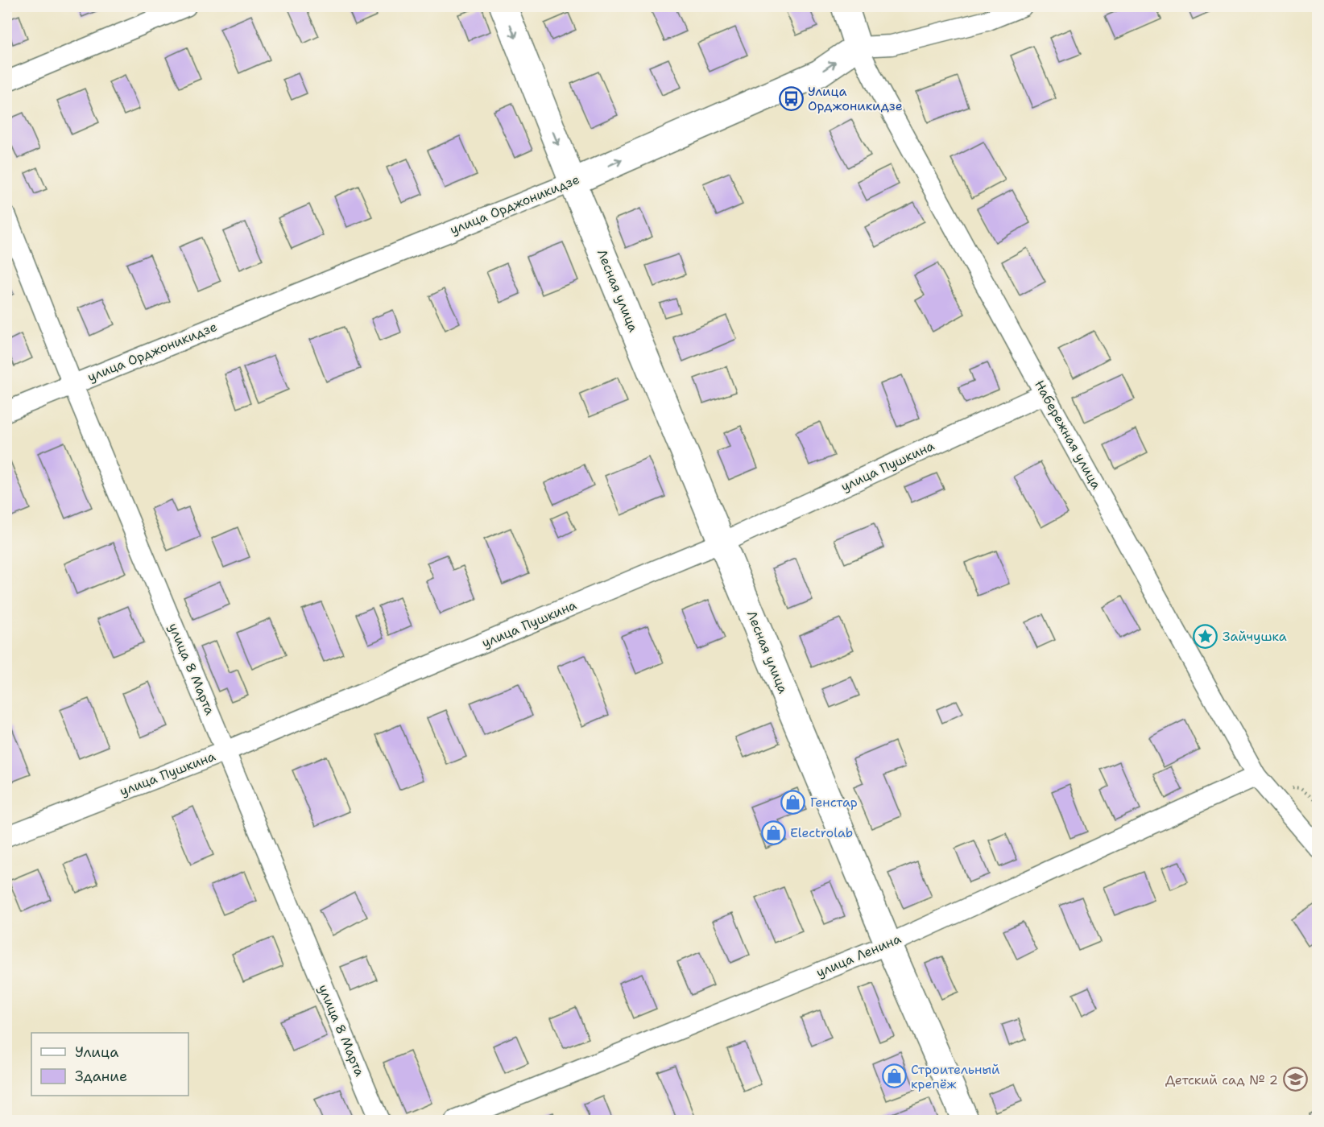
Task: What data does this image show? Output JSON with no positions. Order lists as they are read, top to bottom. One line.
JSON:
{"streets":{"main road":["улица Орджоникидзе","Лесная улица","Набережная улица"],"street":["улица Пушкина","улица 8 Марта","улица Ленина"]},"crossings":[["улица Орджоникидзе","Лесная улица"],["улица Орджоникидзе","Набережная улица"],["улица Орджоникидзе","улица 8 Марта"],["Лесная улица","улица Пушкина"],["Лесная улица","улица Ленина"],["Набережная улица","улица Пушкина"],["Набережная улица","улица Ленина"],["улица Пушкина","улица 8 Марта"]],"places":{"bus stop":["Улица Орджоникидзе"],"place":["Зайчушка"],"shop":["Генстар","Electrolab","Строительный крепёж"],"school or university":["Детский сад № 2"]},"legend":["Улица","Здание"]}
